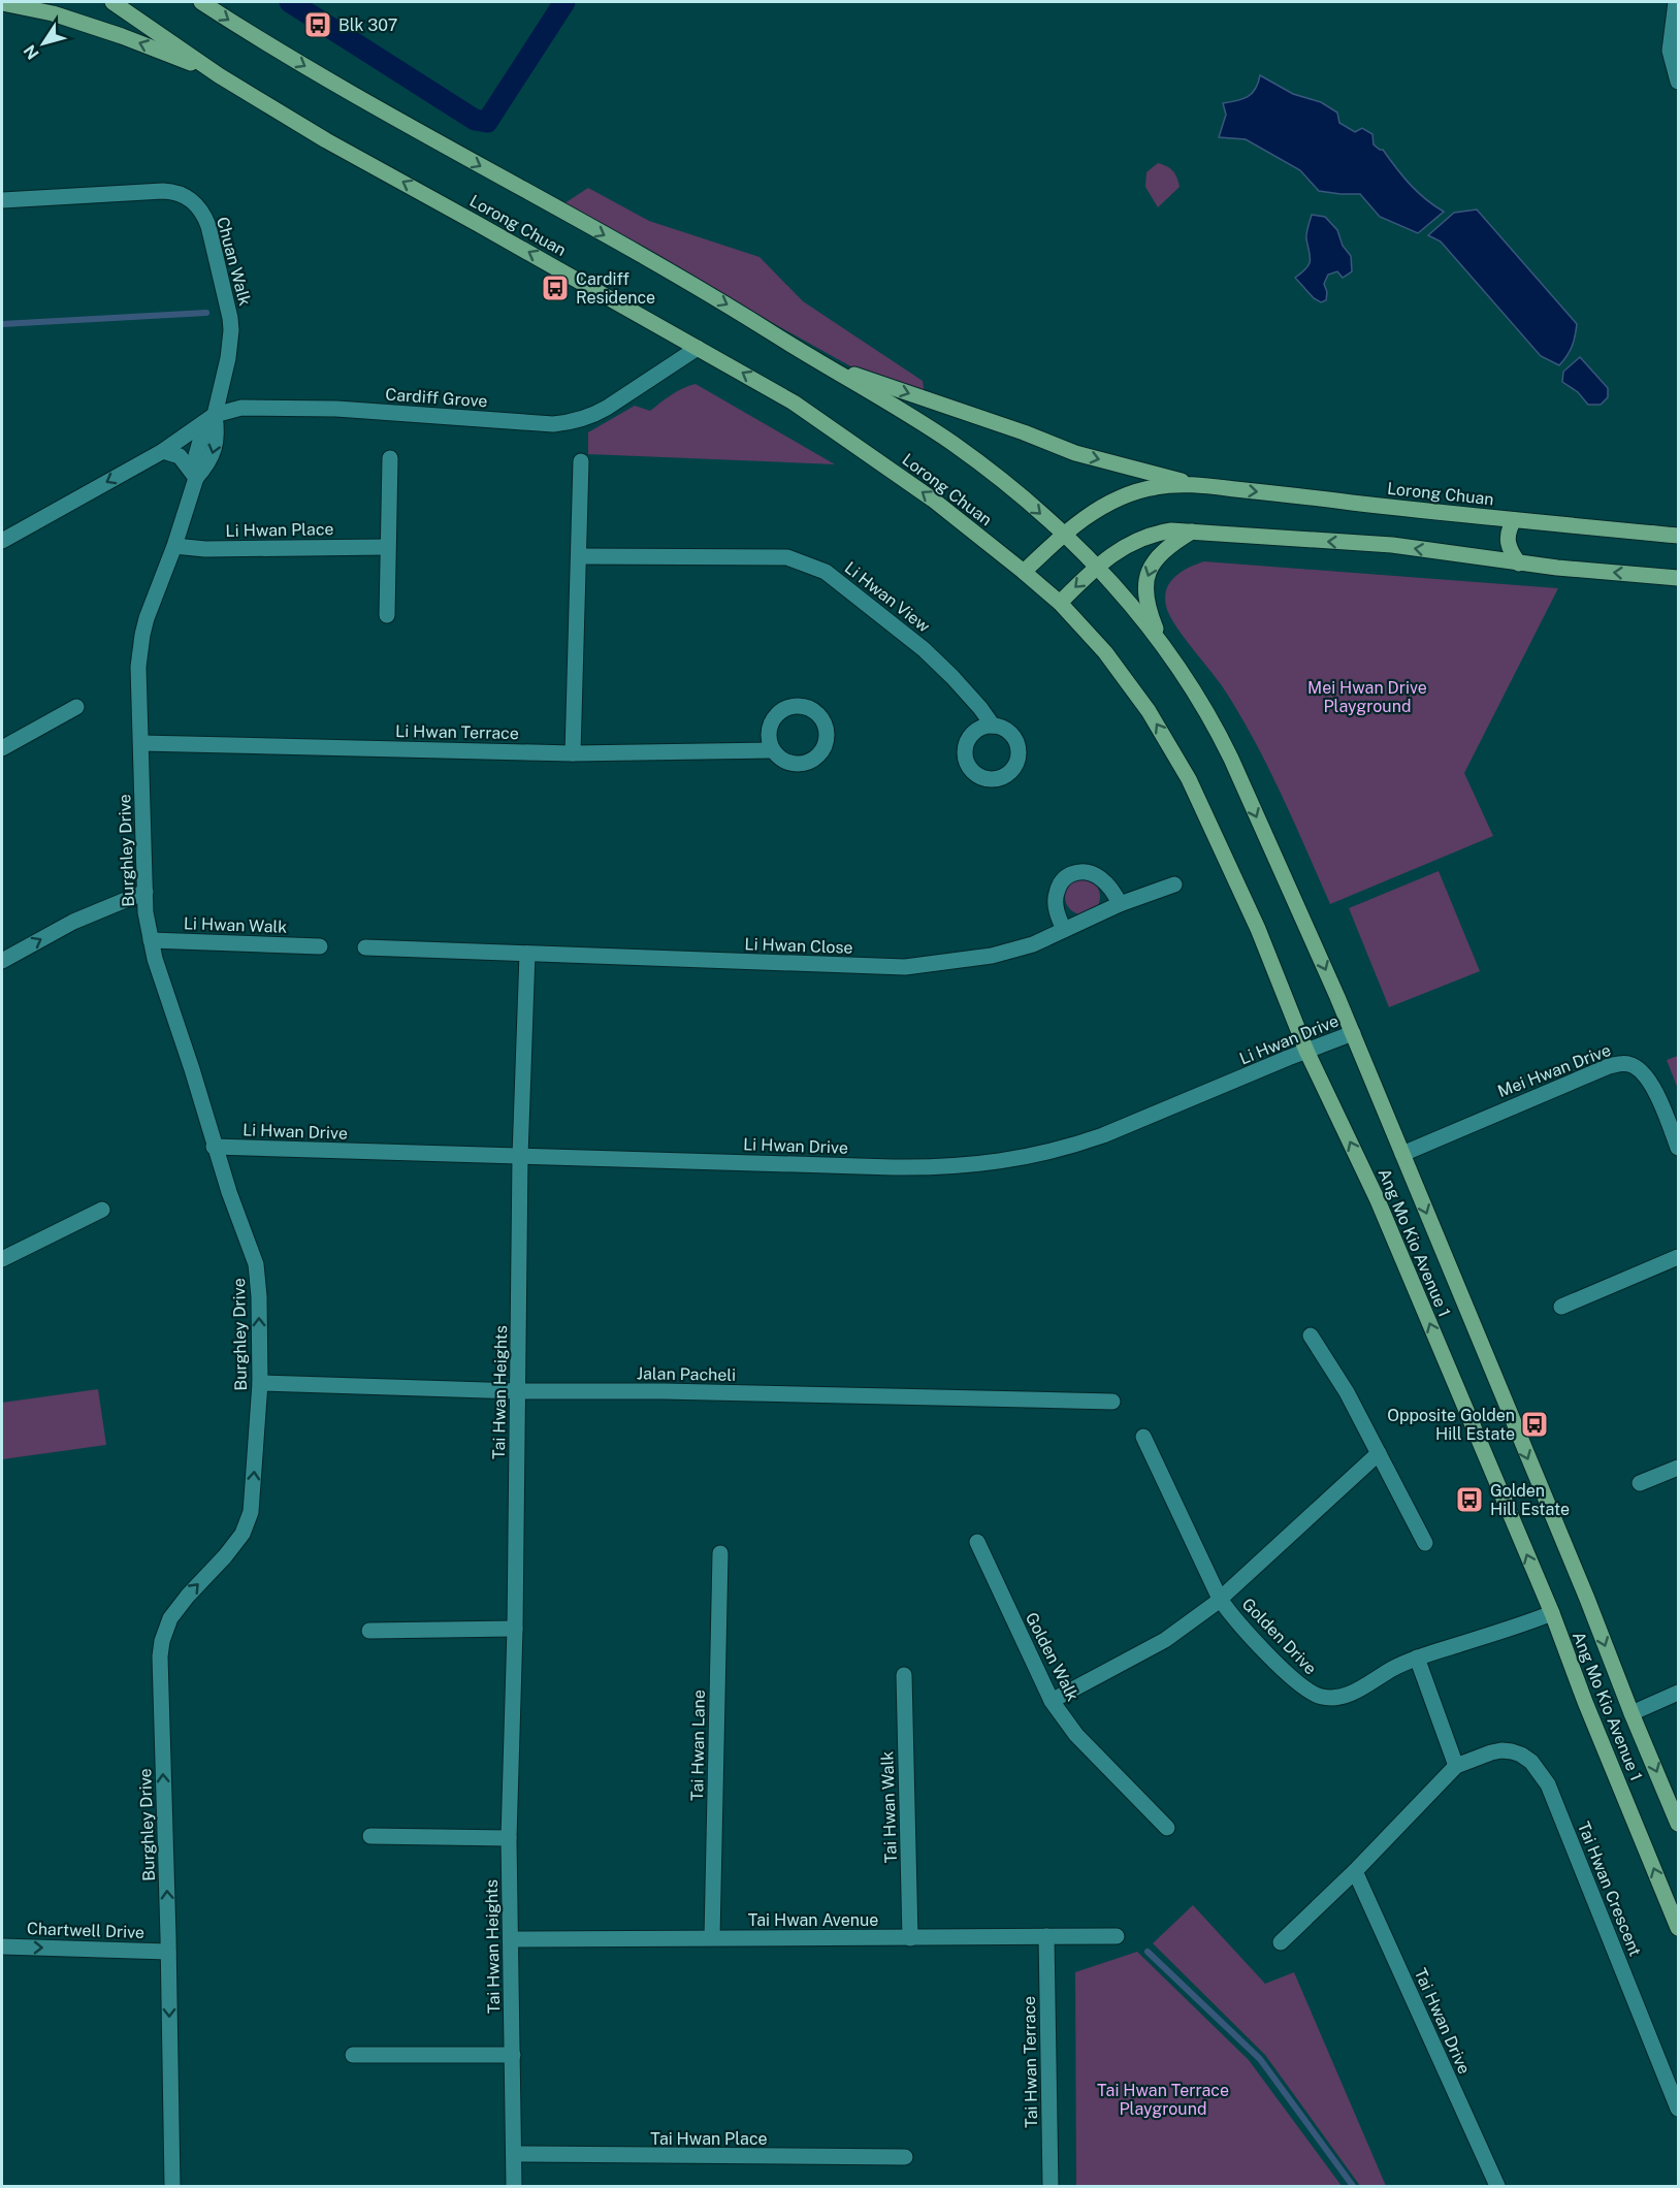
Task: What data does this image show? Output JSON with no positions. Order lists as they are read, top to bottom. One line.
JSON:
{"streets":{"main road":["Lorong Chuan","Ang Mo Kio Avenue 1"],"street":["Chuan Walk","Cardiff Grove","Li Hwan Place","Li Hwan View","Li Hwan Terrace","Burghley Drive","Li Hwan Walk","Li Hwan Close","Li Hwan Drive","Mei Hwan Drive","Jalan Pacheli","Tai Hwan Heights","Golden Drive","Golden Walk","Tai Hwan Lane","Tai Hwan Walk","Tai Hwan Crescent","Tai Hwan Avenue","Chartwell Drive","Tai Hwan Drive","Tai Hwan Terrace","Tai Hwan Place"]},"crossings":[["Lorong Chuan","Cardiff Grove"],["Lorong Chuan","Ang Mo Kio Avenue 1"],["Chuan Walk","Cardiff Grove"],["Chuan Walk","Burghley Drive"],["Cardiff Grove","Burghley Drive"],["Li Hwan Place","Burghley Drive"],["Li Hwan Terrace","Burghley Drive"],["Burghley Drive","Li Hwan Walk"],["Burghley Drive","Li Hwan Drive"],["Burghley Drive","Jalan Pacheli"],["Burghley Drive","Chartwell Drive"],["Li Hwan Drive","Ang Mo Kio Avenue 1"],["Li Hwan Drive","Tai Hwan Heights"],["Mei Hwan Drive","Ang Mo Kio Avenue 1"],["Jalan Pacheli","Tai Hwan Heights"],["Tai Hwan Heights","Tai Hwan Avenue"],["Tai Hwan Heights","Tai Hwan Place"],["Golden Drive","Golden Walk"],["Tai Hwan Lane","Tai Hwan Avenue"],["Tai Hwan Walk","Tai Hwan Avenue"],["Tai Hwan Crescent","Tai Hwan Drive"],["Tai Hwan Avenue","Tai Hwan Terrace"]],"one_way":["Chartwell Drive"],"parks":["Mei Hwan Drive Playground","Tai Hwan Terrace Playground"],"places":{"bus stop":["Blk 307","Cardiff Residence","Opposite Golden Hill Estate","Golden Hill Estate"]},"north":"bottom left"}
